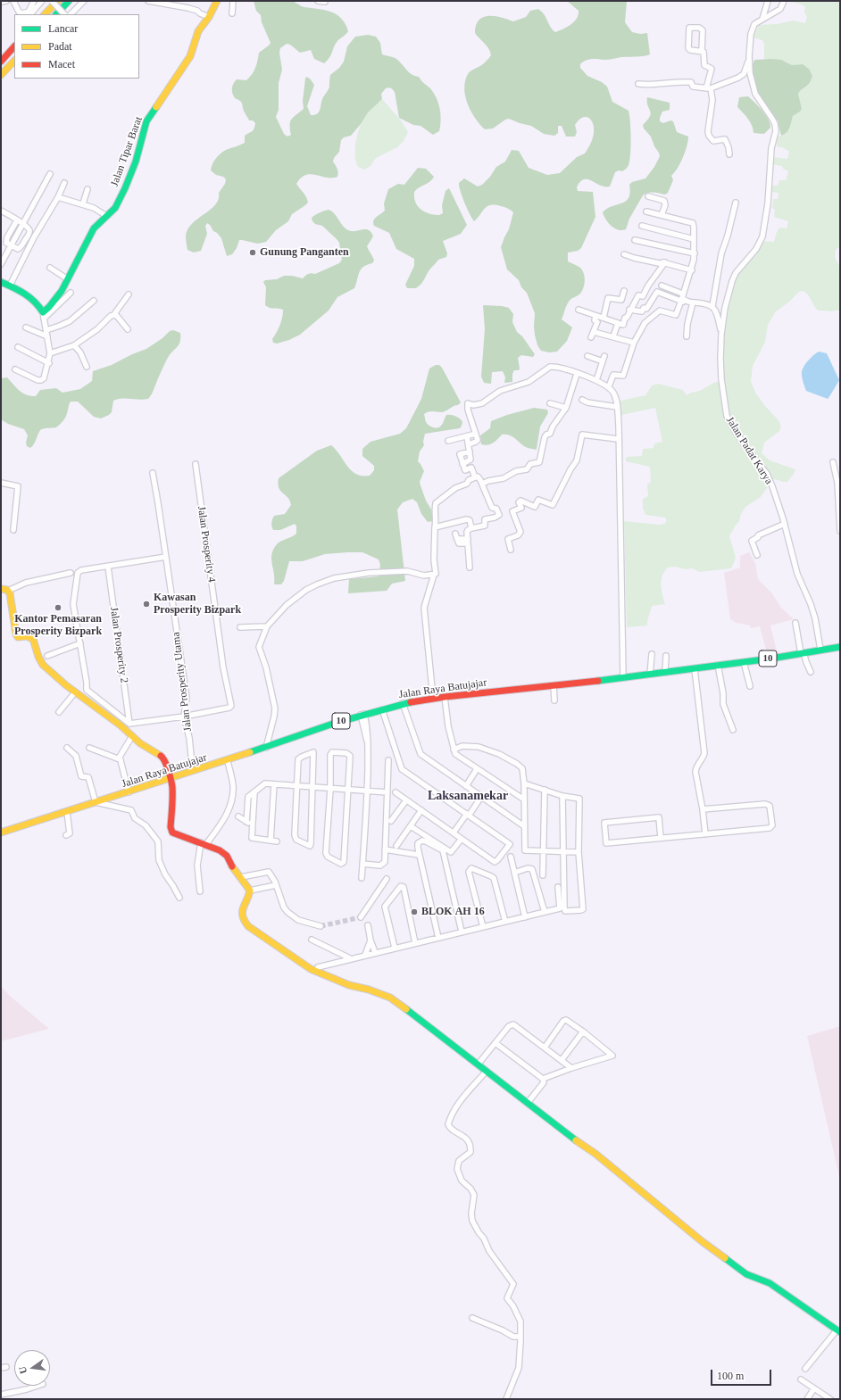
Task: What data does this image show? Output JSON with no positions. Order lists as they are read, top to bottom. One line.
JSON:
{"streets":{"main road":["Jalan Tipar Barat","10","Jalan Raya Batujajar"],"street":["Jalan Padat Karya","Jalan Prosperity 4","Jalan Prosperity 2","Jalan Prosperity Utama"]},"crossings":[["Jalan Padat Karya","Jalan Raya Batujajar"],["Jalan Prosperity 4","Jalan Prosperity Utama"]],"districts":["Laksanamekar"],"places":["Gunung Panganten","Kawasan Prosperity Bizpark","Kantor Pemasaran Prosperity Bizpark","BLOK AH 16"],"legend":["Lancar","Padat","Macet"],"scale_bar":"100 m","north":"left"}
